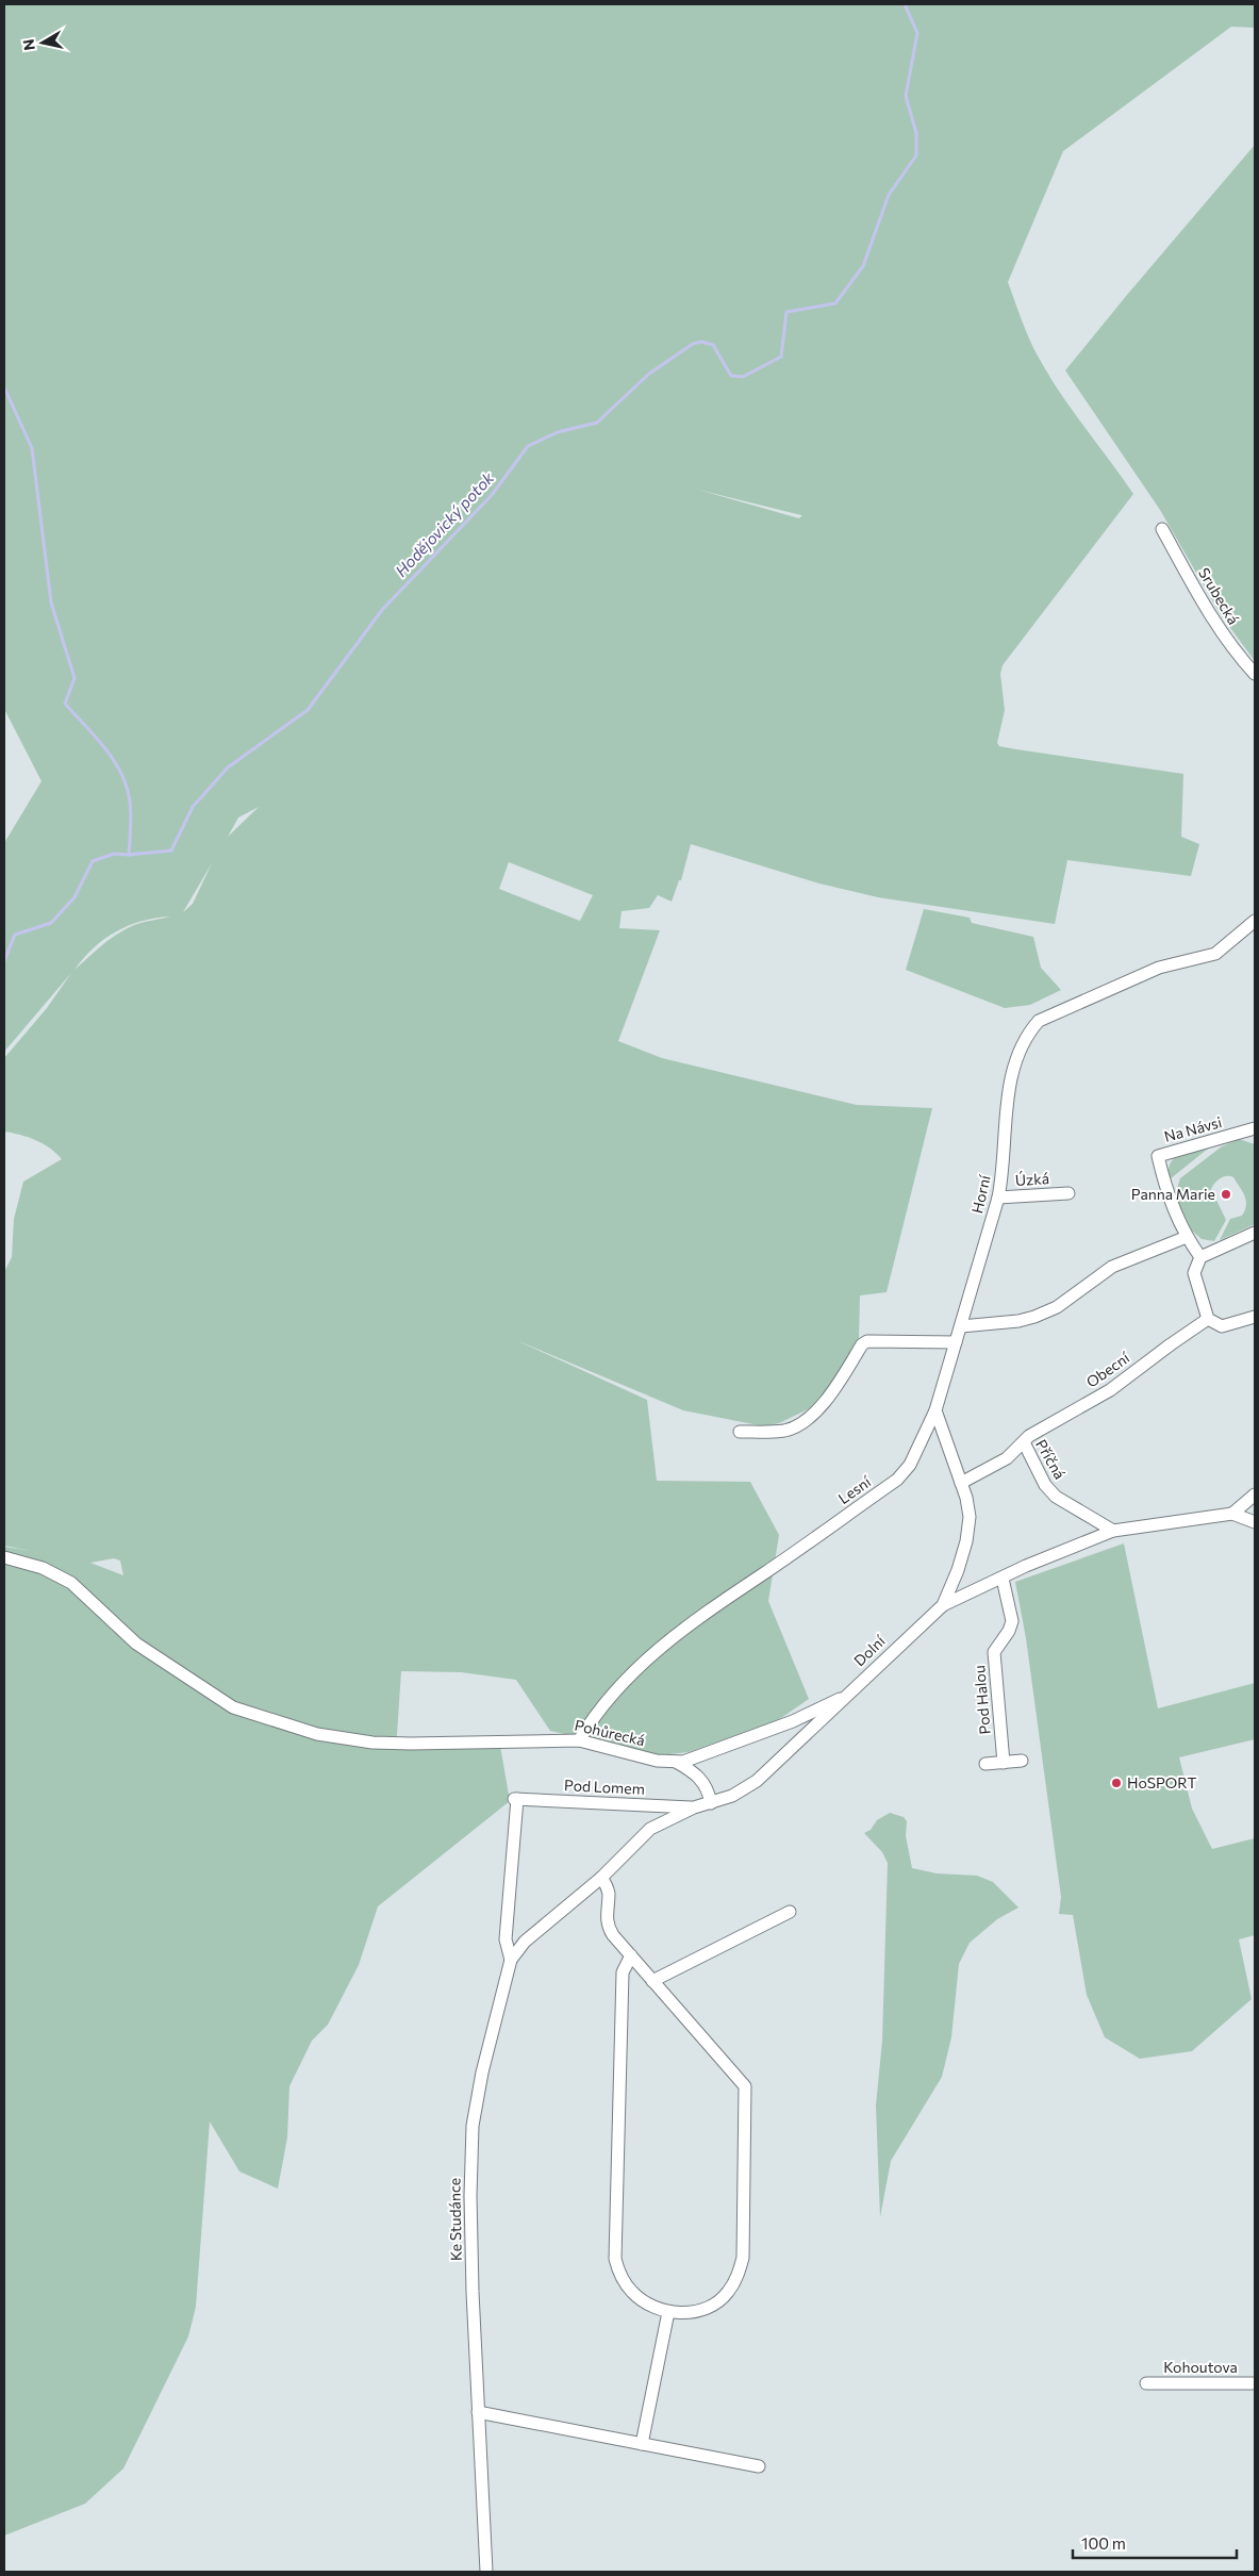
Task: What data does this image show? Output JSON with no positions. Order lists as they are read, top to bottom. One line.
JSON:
{"streets":{"street":["Srubecká","Na Návsi","Úzká","Horní","Obecní","Příčná","Lesní","Dolní","Pod Halou","Pohůrecká","Pod Lomem","Ke Studánce","Kohoutova"]},"crossings":[["Úzká","Horní"],["Horní","Lesní"],["Obecní","Příčná"],["Příčná","Dolní"],["Lesní","Pohůrecká"],["Dolní","Pod Halou"],["Dolní","Pohůrecká"],["Dolní","Pod Lomem"],["Dolní","Ke Studánce"],["Pod Lomem","Ke Studánce"]],"water":["Hodějovický potok"],"places":["Panna Marie","HoSPORT"],"scale_bar":"100 m","north":"left"}
